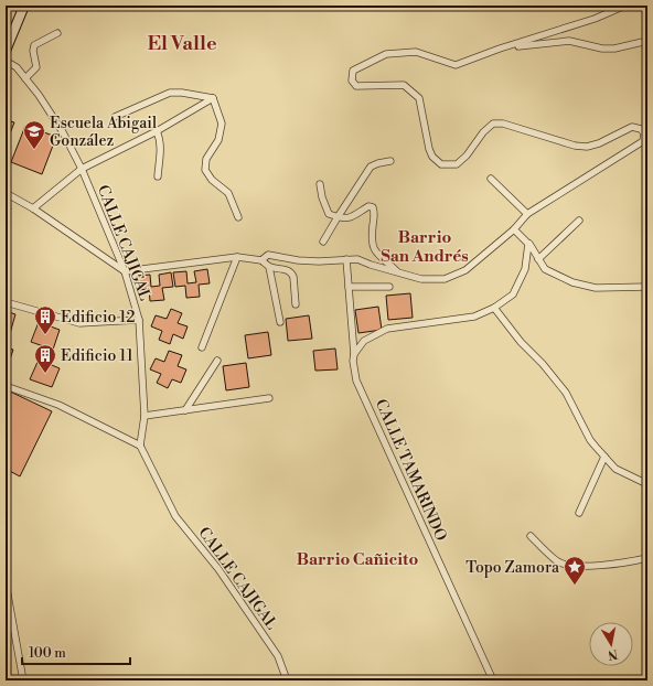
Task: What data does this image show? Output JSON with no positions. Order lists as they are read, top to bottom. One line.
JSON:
{"streets":{"street":["CALLE CAJIGAL","CALLE TAMARINDO"]},"districts":["El Valle","Barrio San Andrés","Barrio Cañicito"],"places":{"school or university":["Escuela Abigail González"],"building":["Edificio 12","Edificio 11"],"place":["Topo Zamora"]},"scale_bar":"100 m","north":"bottom"}
